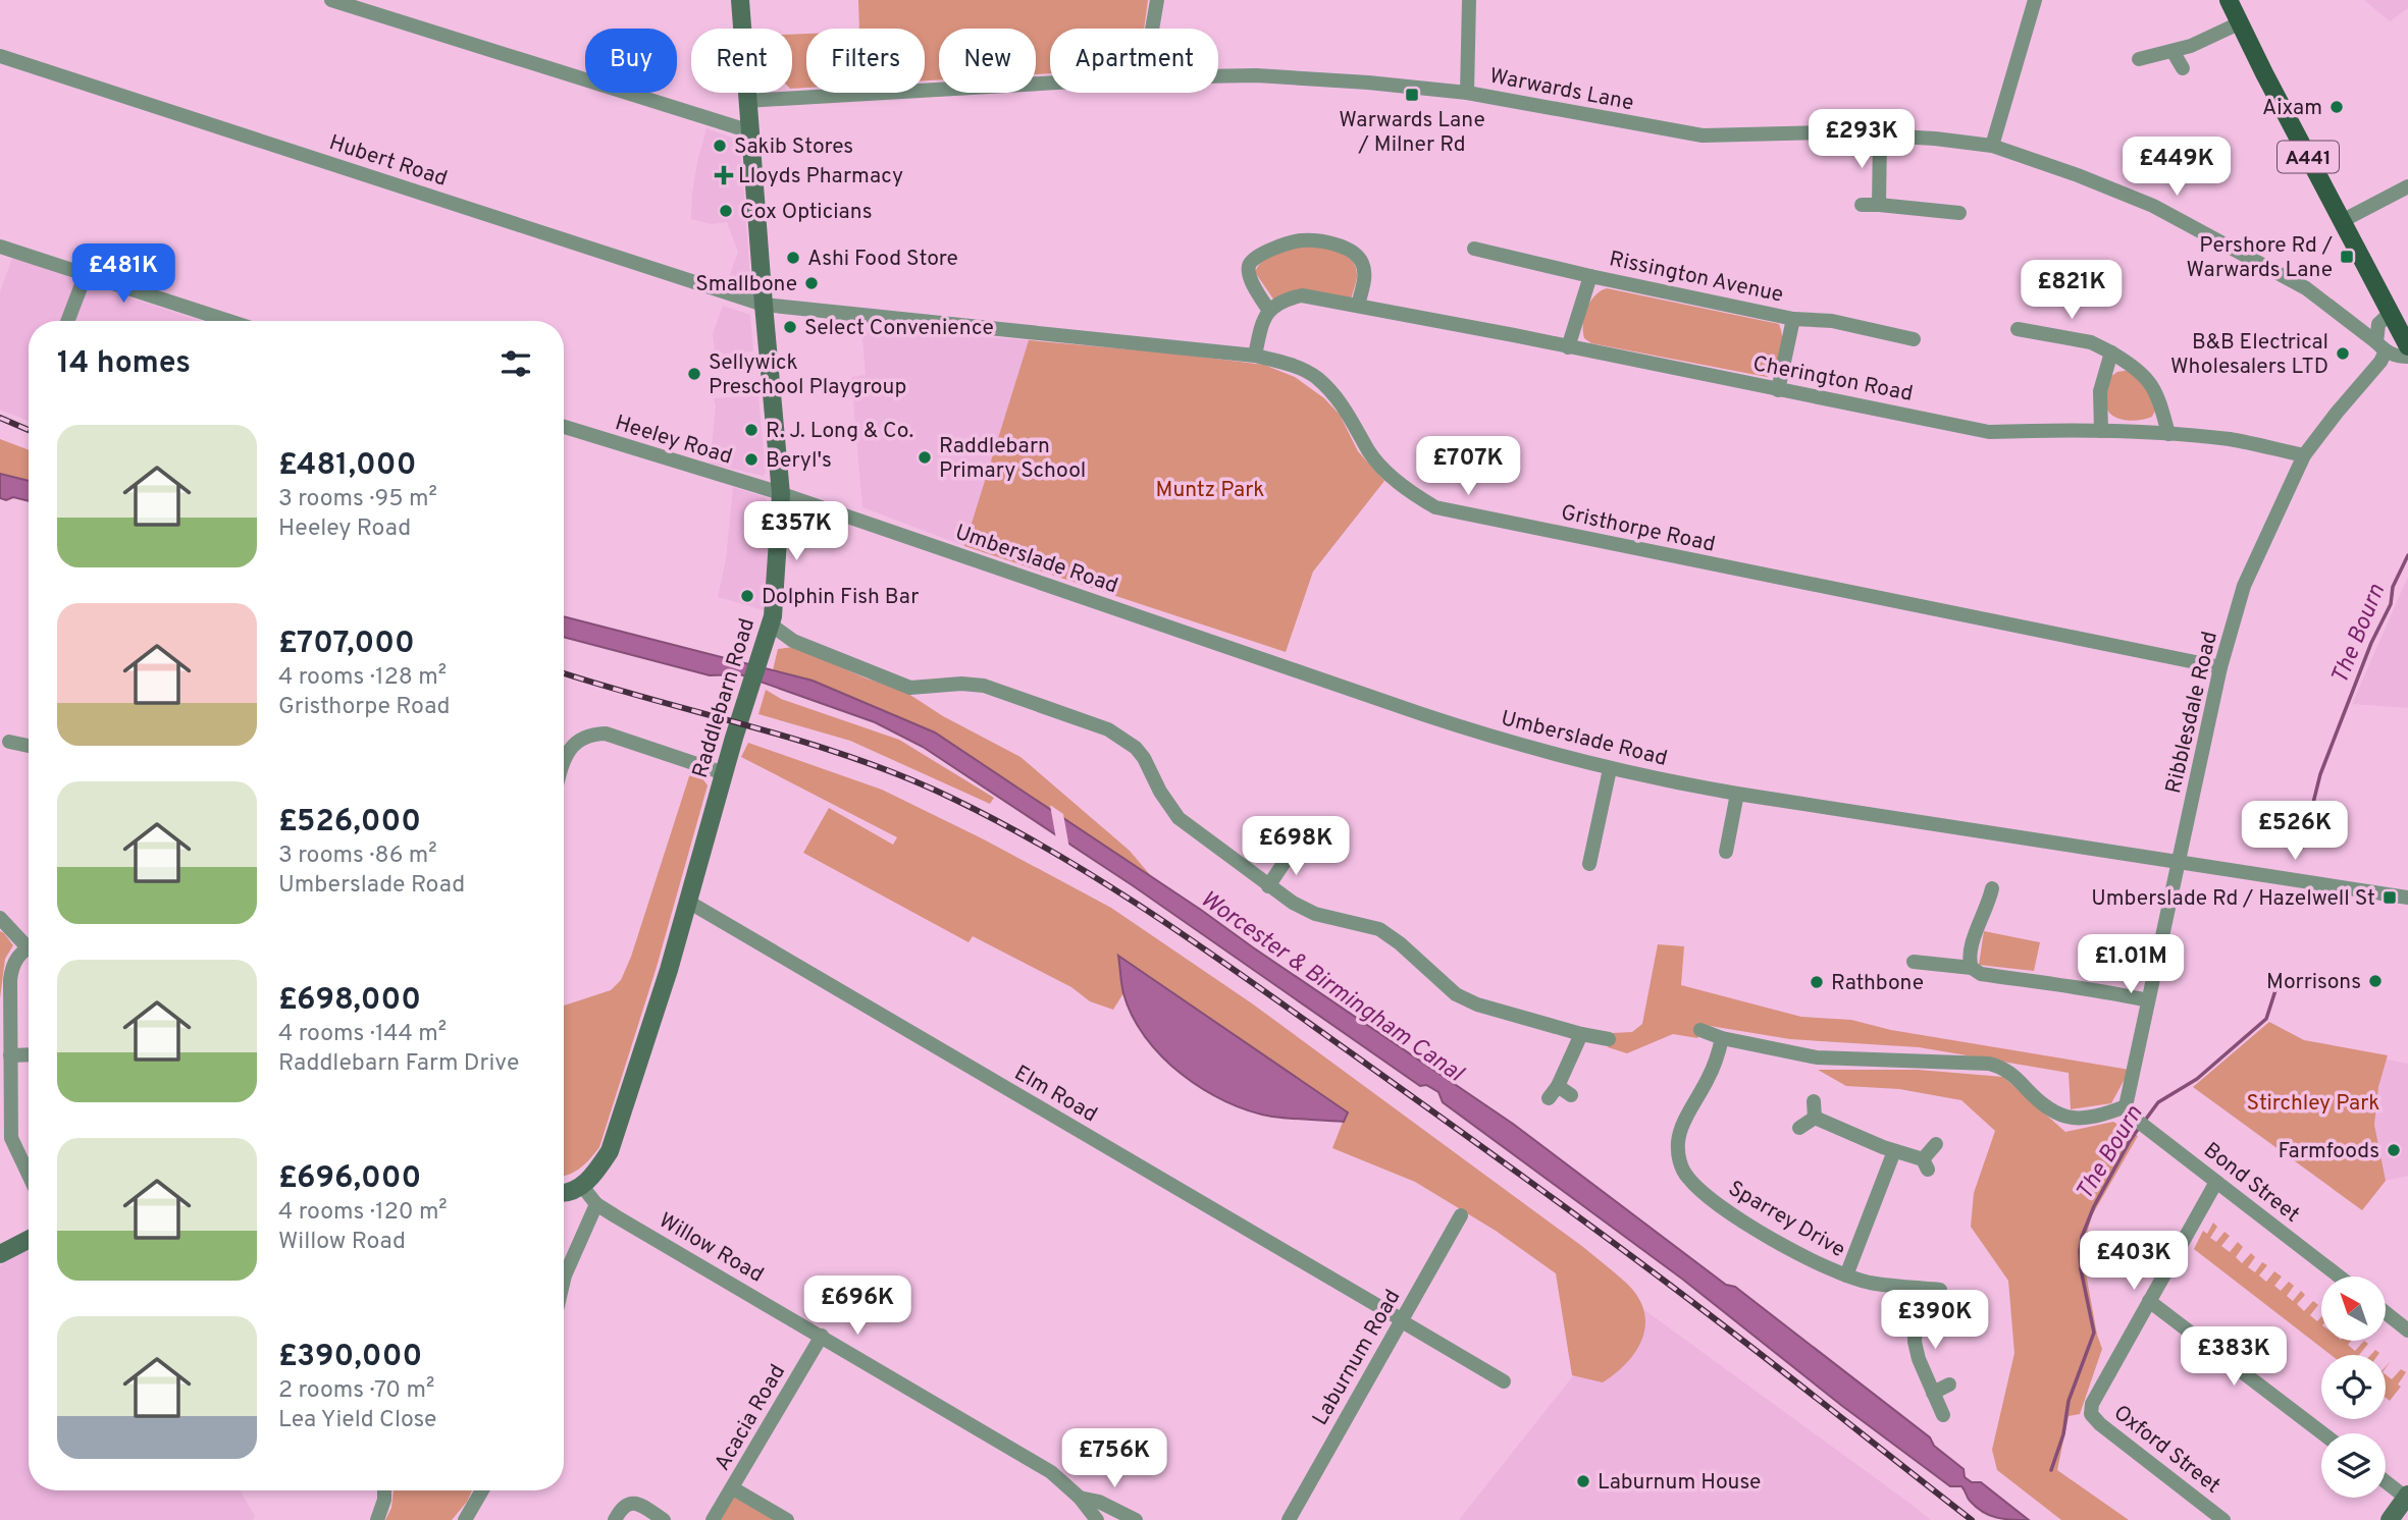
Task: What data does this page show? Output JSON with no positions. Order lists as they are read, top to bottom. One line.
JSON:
{"streets":{"main road":["A441"],"street":["Warwards Lane","Hubert Road","Rissington Avenue","Cherington Road","Heeley Road","Gristhorpe Road","Umberslade Road","Raddlebarn Road","Ribblesdale Road","Elm Road","Bond Street","Sparrey Drive","Willow Road","Laburnum Road","Acacia Road","Oxford Street"]},"crossings":[["Warwards Lane","A441"],["Warwards Lane","Raddlebarn Road"],["Warwards Lane","Ribblesdale Road"],["A441","Ribblesdale Road"],["Hubert Road","Gristhorpe Road"],["Hubert Road","Raddlebarn Road"],["Rissington Avenue","Cherington Road"],["Cherington Road","Ribblesdale Road"],["Heeley Road","Umberslade Road"],["Heeley Road","Raddlebarn Road"],["Gristhorpe Road","Raddlebarn Road"],["Gristhorpe Road","Ribblesdale Road"],["Umberslade Road","Raddlebarn Road"],["Umberslade Road","Ribblesdale Road"],["Raddlebarn Road","Elm Road"],["Raddlebarn Road","Willow Road"],["Ribblesdale Road","Bond Street"],["Elm Road","Laburnum Road"],["Bond Street","Oxford Street"],["Willow Road","Acacia Road"]],"water":["The Bourn","Worcester & Birmingham Canal"],"parks":["Muntz Park","Stirchley Park"],"places":{"transit":["Warwards Lane / Milner Rd","Pershore Rd / Warwards Lane","Umberslade Rd / Hazelwell St"],"other":["Aixam","Sakib Stores","Cox Opticians","Ashi Food Store","Smallbone","Select Convenience","B&B Electrical Wholesalers LTD","Sellywick Preschool Playgroup","R. J. Long & Co.","Raddlebarn Primary School","Beryl's","Dolphin Fish Bar","Morrisons","Rathbone","Farmfoods","Laburnum House"],"health":["Lloyds Pharmacy"]},"north":"top left","page":{"chip":["Buy","Rent","Filters","New","Apartment"],"price":["£293K","£449K","£481K","£821K","£707K","£357K","£526K","£698K","£1.01M","£403K","£696K","£390K","£383K","£756K"],"heading":"14 homes","list":[{"name":"£481,000","note":"3 rooms · 95 m² · Heeley Road"},{"name":"£707,000","note":"4 rooms · 128 m² · Gristhorpe Road"},{"name":"£526,000","note":"3 rooms · 86 m² · Umberslade Road"},{"name":"£698,000","note":"4 rooms · 144 m² · Raddlebarn Farm Drive"},{"name":"£696,000","note":"4 rooms · 120 m² · Willow Road"},{"name":"£390,000","note":"2 rooms · 70 m² · Lea Yield Close"}]}}
